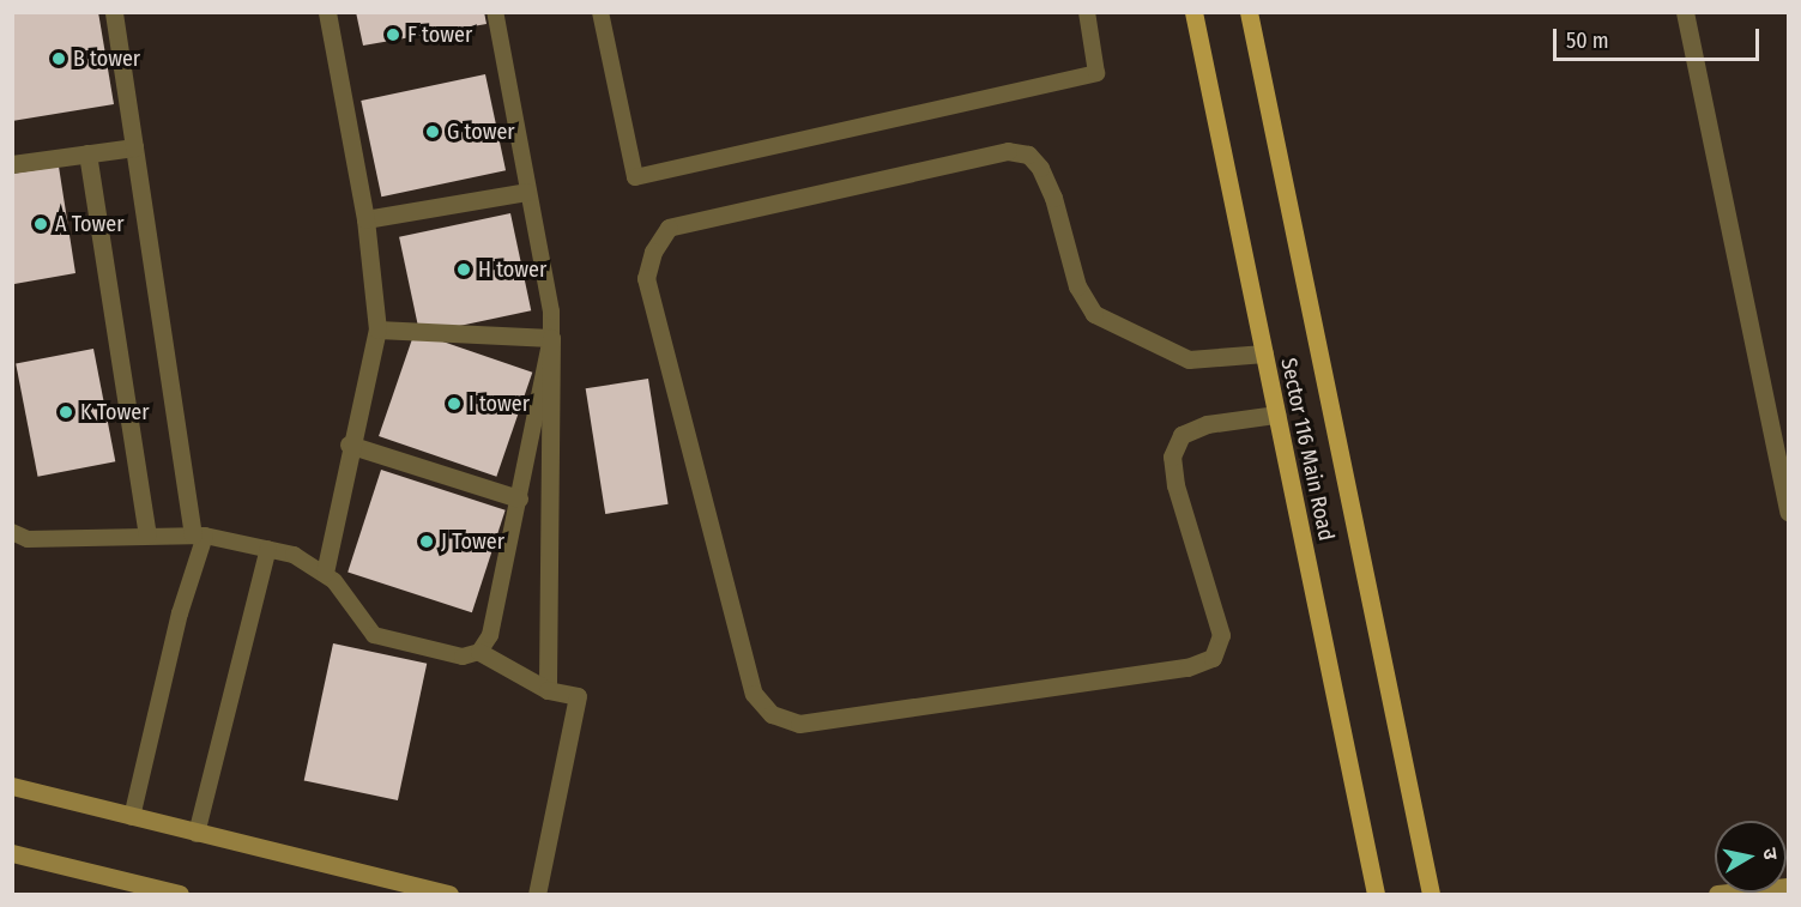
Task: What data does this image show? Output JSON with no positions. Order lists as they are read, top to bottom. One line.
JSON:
{"streets":{"main road":["Sector 116 Main Road"]},"places":["F tower","B tower","G tower","A Tower","H tower","I tower","K Tower","J Tower"],"scale_bar":"50 m","north":"right"}
